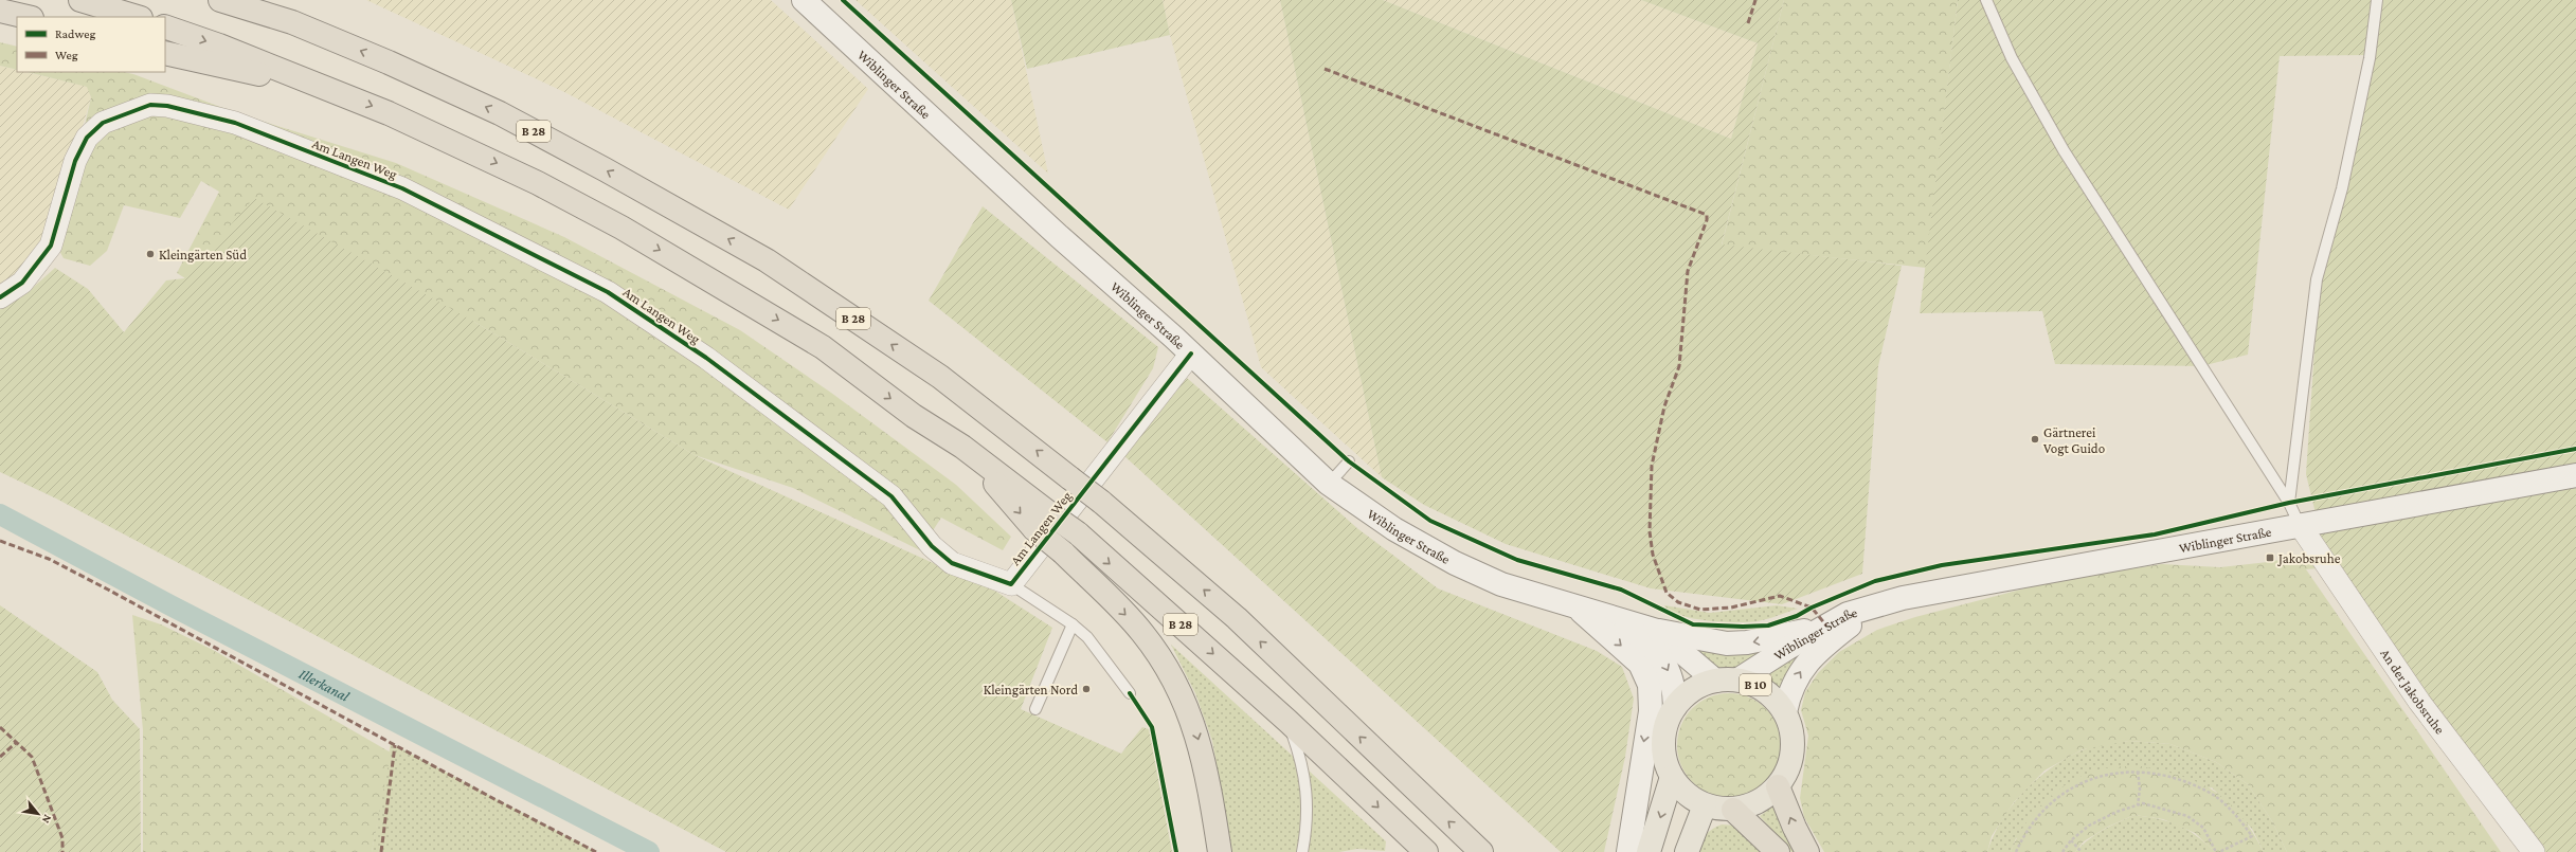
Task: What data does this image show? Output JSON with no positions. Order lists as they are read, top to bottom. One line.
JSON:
{"streets":{"highway":["B 28"],"main road":["Wiblinger Straße","B 10"],"street":["Am Langen Weg","An der Jakobsruhe"]},"crossings":[["Wiblinger Straße","Am Langen Weg"],["Wiblinger Straße","B 10"],["Wiblinger Straße","An der Jakobsruhe"]],"water":["Illerkanal"],"places":{"other":["Kleingärten Süd","Gärtnerei Vogt Guido","Kleingärten Nord"],"transit":["Jakobsruhe"]},"legend":["Radweg","Weg"],"north":"bottom right"}
